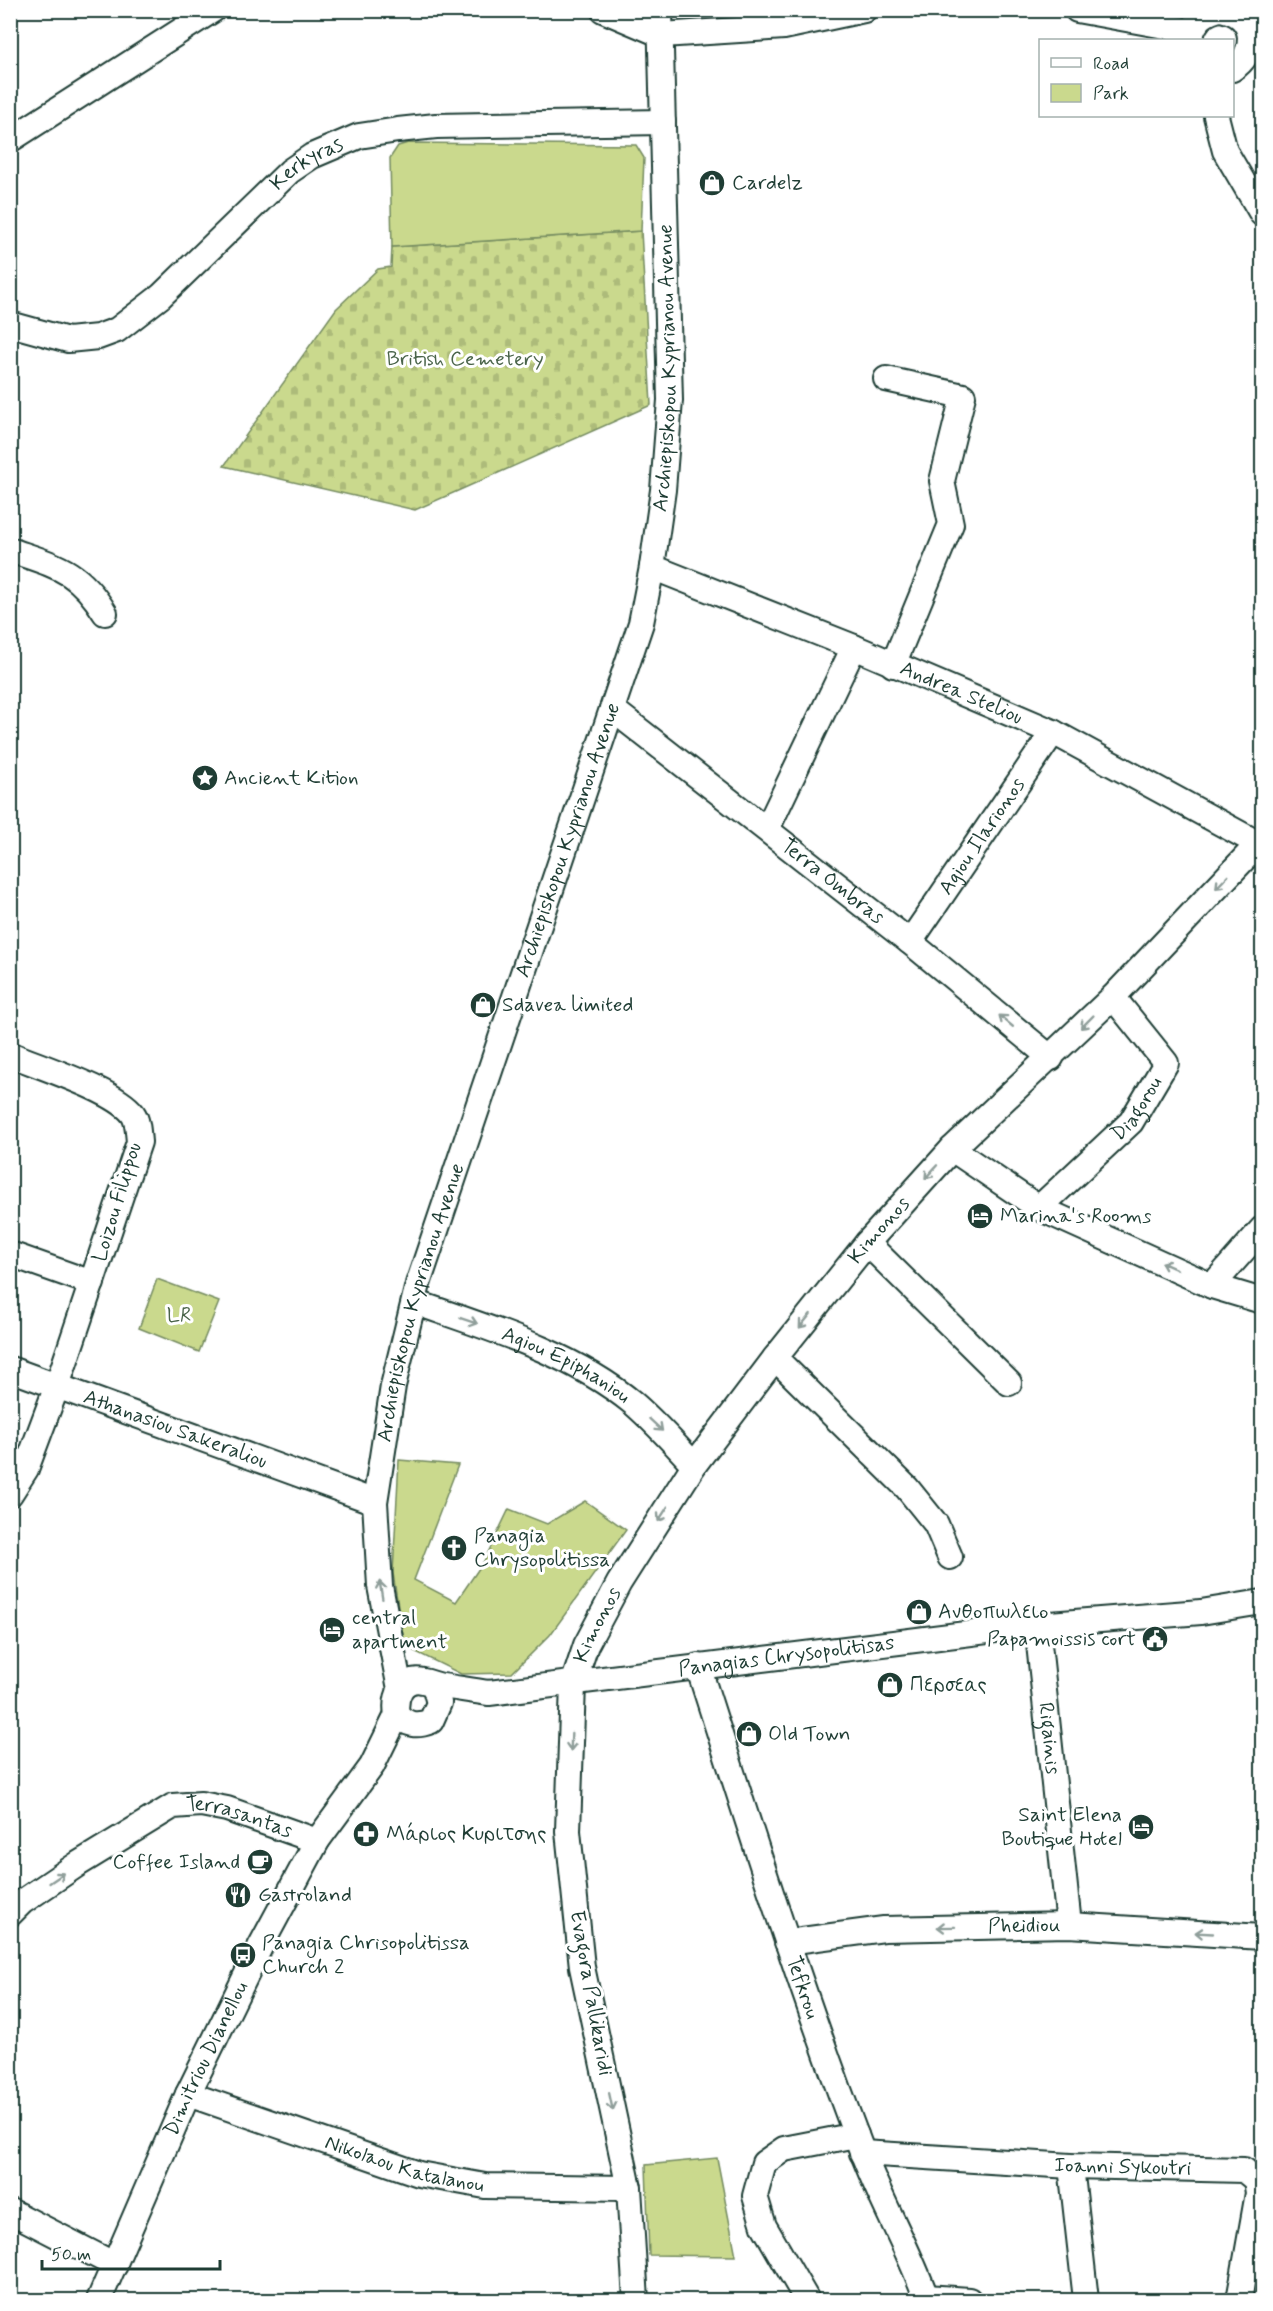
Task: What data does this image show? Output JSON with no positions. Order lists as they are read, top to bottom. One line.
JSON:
{"streets":{"street":["Kerkyras","Archiepiskopou Kyprianou Avenue","Andrea Steliou","Agiou Ilarionos","Terra Ombras","Diagorou","Loizou Filippou","Kimonos","Agiou Epiphaniou","Athanasiou Sakeraliou","Panagias Chrysopolitisas","Rigainis","Terrasantas","Pheidiou","Tefkrou","Evagora Pallikaridi","Dimitriou Dianellou","Nikolaou Katalanou","Ioanni Sykoutri"]},"crossings":[["Kerkyras","Archiepiskopou Kyprianou Avenue"],["Archiepiskopou Kyprianou Avenue","Andrea Steliou"],["Archiepiskopou Kyprianou Avenue","Terra Ombras"],["Archiepiskopou Kyprianou Avenue","Agiou Epiphaniou"],["Archiepiskopou Kyprianou Avenue","Athanasiou Sakeraliou"],["Archiepiskopou Kyprianou Avenue","Panagias Chrysopolitisas"],["Archiepiskopou Kyprianou Avenue","Dimitriou Dianellou"],["Andrea Steliou","Agiou Ilarionos"],["Andrea Steliou","Kimonos"],["Agiou Ilarionos","Terra Ombras"],["Terra Ombras","Kimonos"],["Diagorou","Kimonos"],["Loizou Filippou","Athanasiou Sakeraliou"],["Kimonos","Agiou Epiphaniou"],["Kimonos","Panagias Chrysopolitisas"],["Kimonos","Evagora Pallikaridi"],["Panagias Chrysopolitisas","Rigainis"],["Panagias Chrysopolitisas","Tefkrou"],["Panagias Chrysopolitisas","Evagora Pallikaridi"],["Panagias Chrysopolitisas","Dimitriou Dianellou"],["Rigainis","Pheidiou"],["Terrasantas","Dimitriou Dianellou"],["Pheidiou","Tefkrou"],["Tefkrou","Ioanni Sykoutri"],["Evagora Pallikaridi","Nikolaou Katalanou"],["Dimitriou Dianellou","Nikolaou Katalanou"]],"one_way":["Kimonos","Agiou Epiphaniou","Terrasantas","Pheidiou","Evagora Pallikaridi"],"parks":["British Cemetery","LR"],"places":{"shop":["Cardelz","Sdavea limited","Ανθοπωλειο","Περσεας","Old Town"],"place":["Ancient Kition"],"hotel":["Marina's Rooms","central apartment","Saint Elena Boutique Hotel"],"church":["Panagia Chrysopolitissa"],"public building":["Papamoissis cort"],"pharmacy":["Μάριος Κυριτσης"],"cafe":["Coffee Island"],"restaurant":["Gastroland"],"bus stop":["Panagia Chrisopolitissa Church 2"]},"legend":["Road","Park"],"scale_bar":"50 m"}
